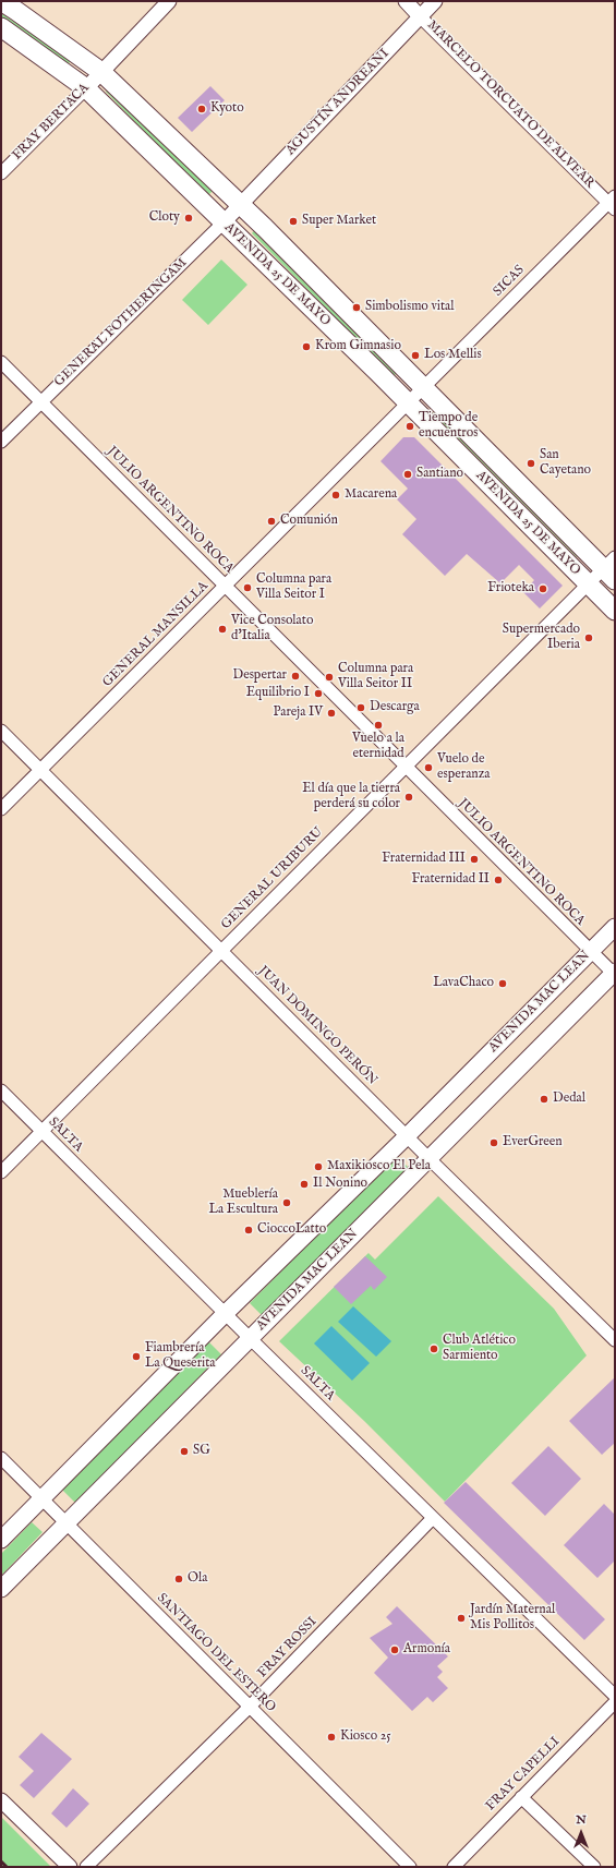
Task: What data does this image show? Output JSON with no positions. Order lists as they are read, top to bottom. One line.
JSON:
{"streets":{"main road":["AVENIDA 25 DE MAYO","AVENIDA MAC LEAN"],"street":["AGUSTÍN ANDREANI","MARCELO TORCUATO DE ALVEAR","FRAY BERTACA","SICAS","GENERAL FOTHERINGAM","JULIO ARGENTINO ROCA","GENERAL MANSILLA","GENERAL URIBURU","JUAN DOMINGO PERÓN","SALTA","FRAY ROSSI","SANTIAGO DEL ESTERO","FRAY CAPELLI"]},"crossings":[["AGUSTÍN ANDREANI","MARCELO TORCUATO DE ALVEAR"],["AGUSTÍN ANDREANI","AVENIDA 25 DE MAYO"],["AGUSTÍN ANDREANI","GENERAL FOTHERINGAM"],["MARCELO TORCUATO DE ALVEAR","SICAS"],["FRAY BERTACA","AVENIDA 25 DE MAYO"],["AVENIDA 25 DE MAYO","SICAS"],["AVENIDA 25 DE MAYO","GENERAL FOTHERINGAM"],["AVENIDA 25 DE MAYO","GENERAL MANSILLA"],["AVENIDA 25 DE MAYO","GENERAL URIBURU"],["SICAS","GENERAL MANSILLA"],["GENERAL FOTHERINGAM","JULIO ARGENTINO ROCA"],["JULIO ARGENTINO ROCA","GENERAL MANSILLA"],["JULIO ARGENTINO ROCA","GENERAL URIBURU"],["JULIO ARGENTINO ROCA","AVENIDA MAC LEAN"],["GENERAL MANSILLA","JUAN DOMINGO PERÓN"],["GENERAL URIBURU","JUAN DOMINGO PERÓN"],["GENERAL URIBURU","SALTA"],["AVENIDA MAC LEAN","JUAN DOMINGO PERÓN"],["AVENIDA MAC LEAN","SALTA"],["AVENIDA MAC LEAN","SANTIAGO DEL ESTERO"],["SALTA","FRAY ROSSI"],["FRAY ROSSI","SANTIAGO DEL ESTERO"]],"places":["Kyoto","Cloty","Super Market","Simbolismo vital","Krom Gimnasio","Los Mellis","Tiempo de encuentros","San Cayetano","Santiano","Macarena","Comunión","Columna para Villa Seitor I","Frioteka","Vice Consolato d'Italia","Supermercado Iberia","Despertar","Columna para Villa Seitor II","Equilibrio I","Descarga","Pareja IV","Vuelo a la eternidad","Vuelo de esperanza","El día que la tierra perderá su color","Fraternidad III","Fraternidad II","LavaChaco","Dedal","EverGreen","Maxikiosco El Pela","Il Nonino","Mueblería La Escultura","CioccoLatto","Club Atlético Sarmiento","Fiambrería La Queserita","SG","Ola","Jardín Maternal Mis Pollitos","Armonía","Kiosco 25"],"north":"top"}
